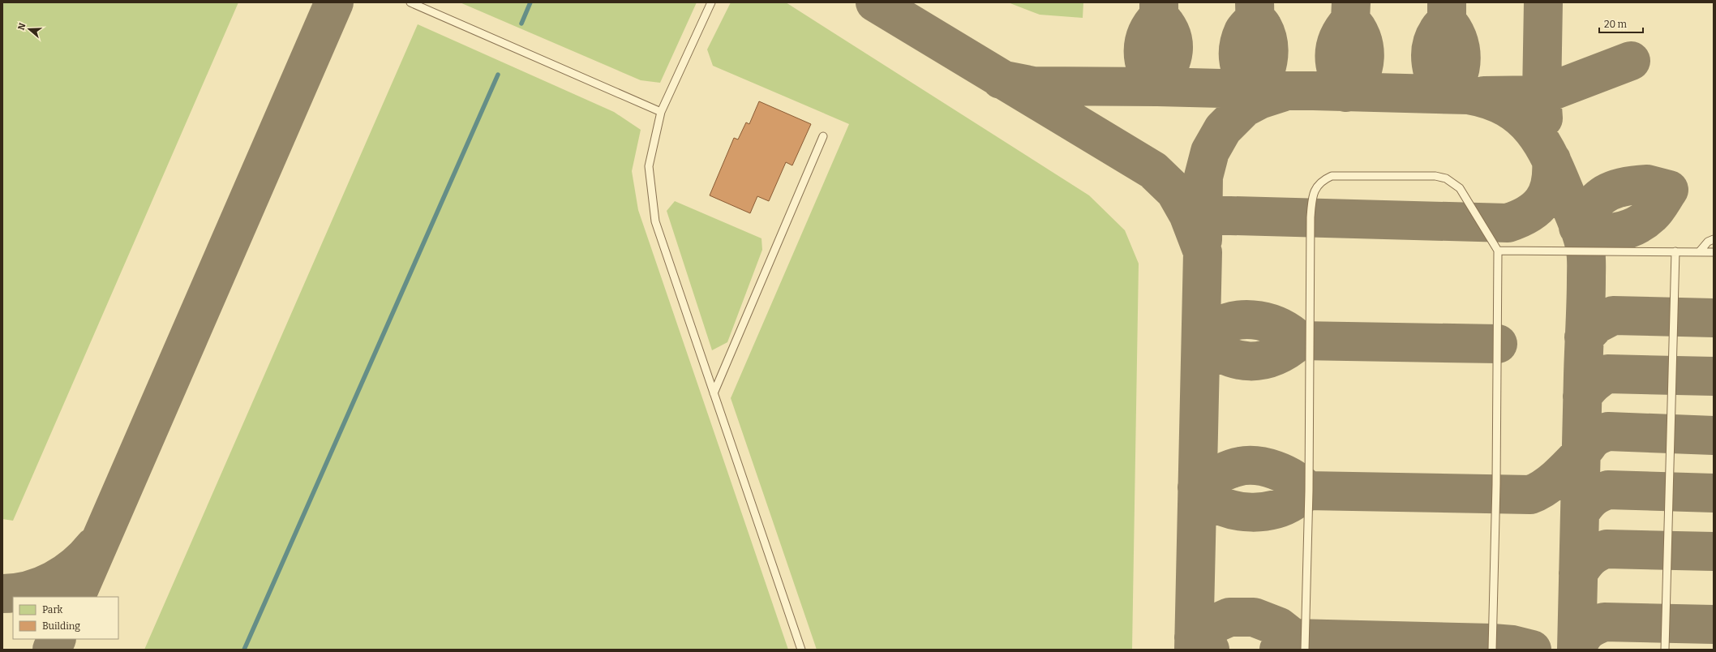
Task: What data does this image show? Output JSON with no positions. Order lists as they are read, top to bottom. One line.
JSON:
{"legend":["Park","Building"],"scale_bar":"20 m","north":"left"}
